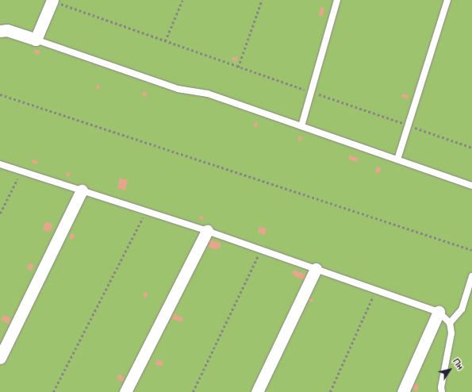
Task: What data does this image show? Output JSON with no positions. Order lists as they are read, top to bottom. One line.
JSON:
{"north":"top right"}
